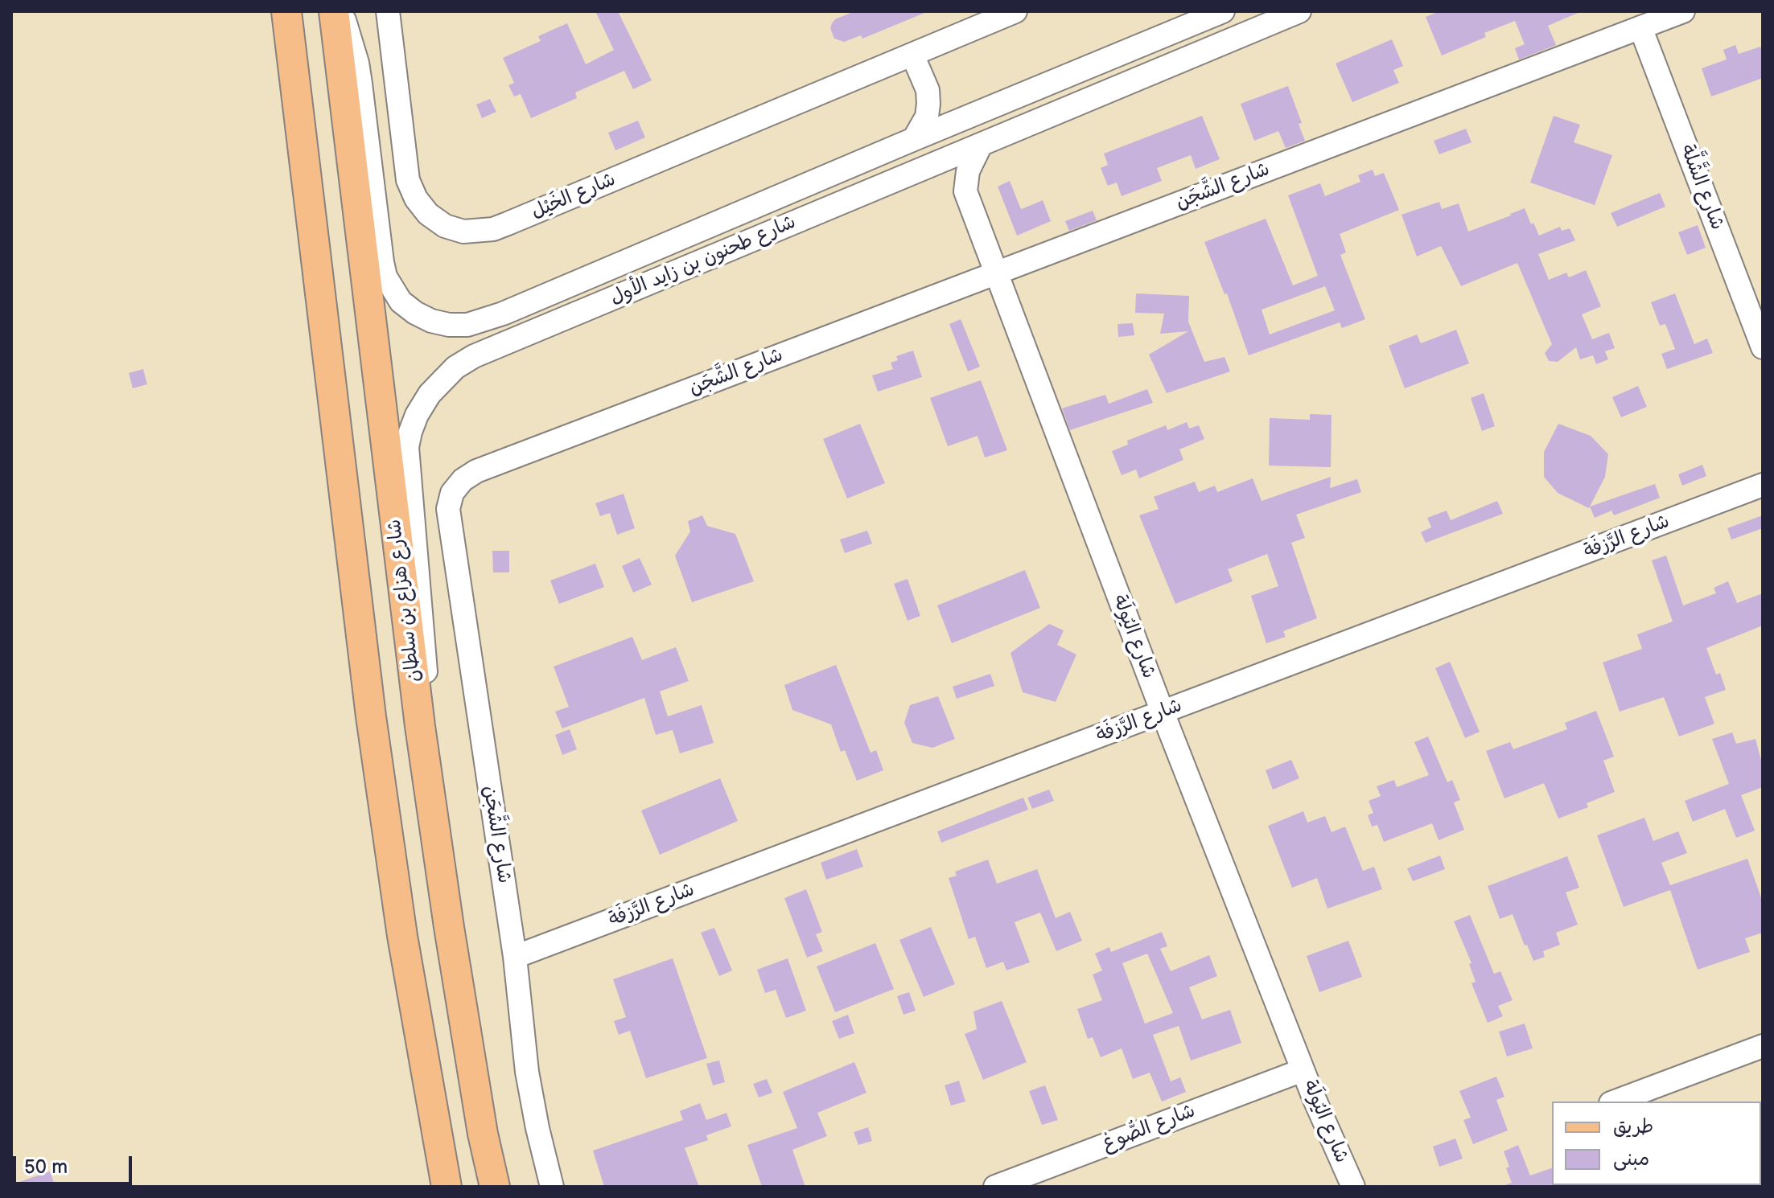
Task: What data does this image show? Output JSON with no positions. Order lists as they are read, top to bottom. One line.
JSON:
{"streets":{"main road":["شارع هزاع بن سلطان"],"street":["شارع الشَّجَن","شارع الشَّلَّة","شارع الخَيْل","شارع طحنون بن زايد الأول","شارع الرَّزفَة","شارع اليُولَة","شارع الصُّوغ"]},"crossings":[["شارع الشَّجَن","شارع الشَّلَّة"],["شارع الشَّجَن","شارع الرَّزفَة"],["شارع الشَّجَن","شارع اليُولَة"],["شارع طحنون بن زايد الأول","شارع هزاع بن سلطان"],["شارع الرَّزفَة","شارع اليُولَة"],["شارع اليُولَة","شارع الصُّوغ"]],"legend":["طريق","مبنى"],"scale_bar":"50 m"}
